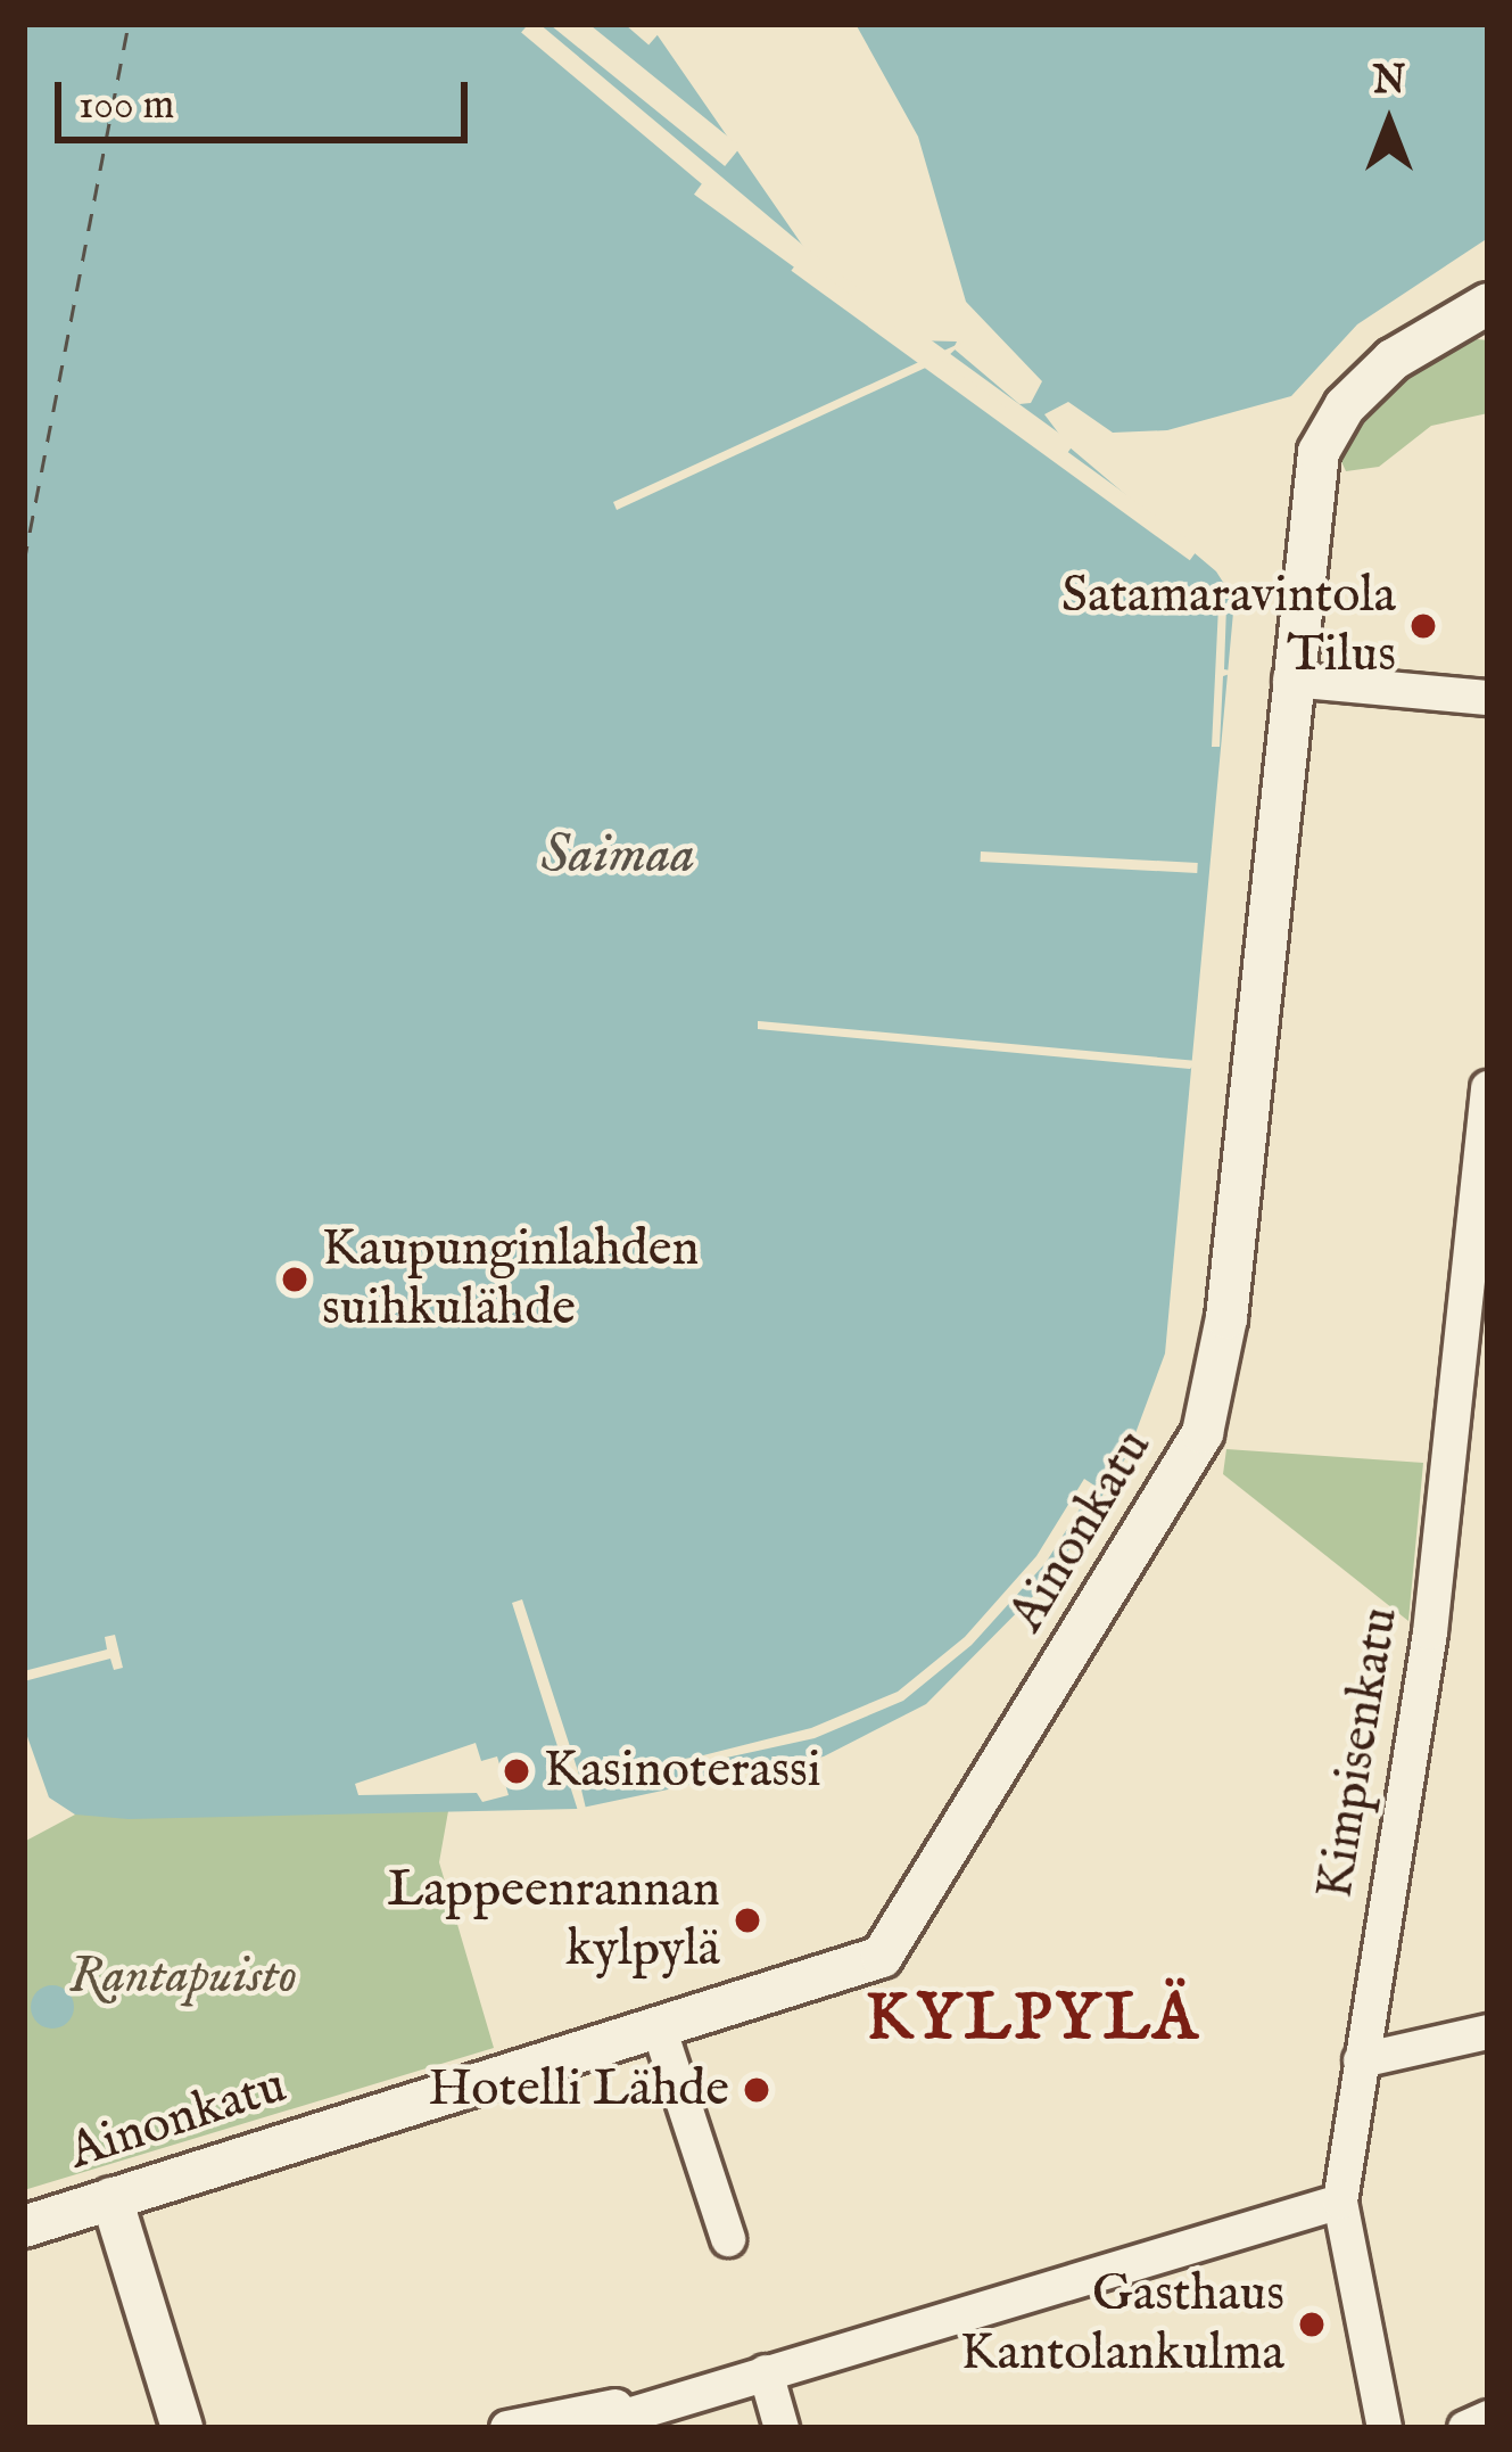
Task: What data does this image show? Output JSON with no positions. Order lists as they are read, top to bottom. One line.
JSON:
{"streets":{"street":["Ainonkatu","Kimpisenkatu"]},"districts":["KYLPYLÄ"],"water":["Saimaa"],"parks":["Rantapuisto"],"places":["Satamaravintola Tilus","Kaupunginlahden suihkulähde","Kasinoterassi","Lappeenrannan kylpylä","Hotelli Lähde","Gasthaus Kantolankulma"],"scale_bar":"100 m","north":"top"}
